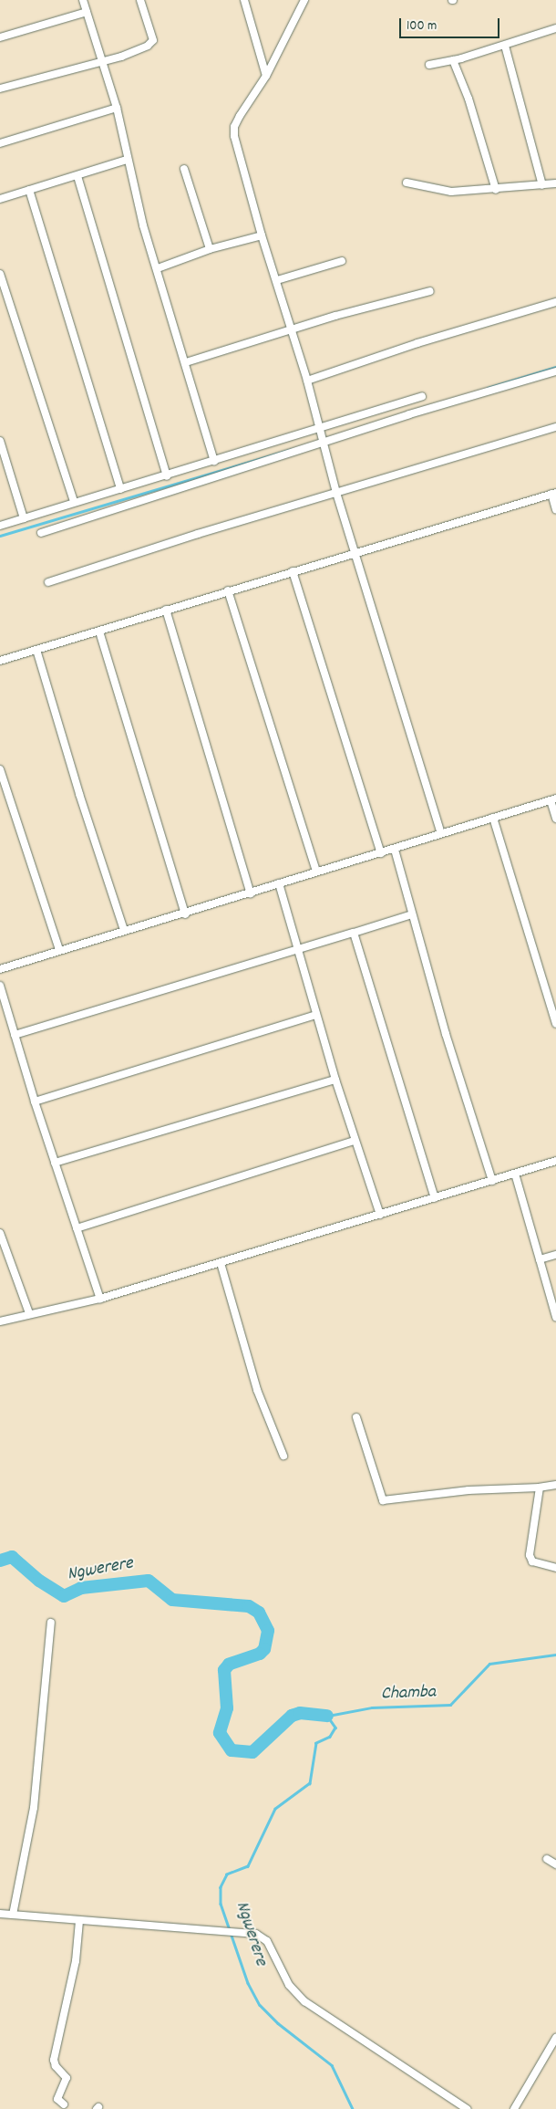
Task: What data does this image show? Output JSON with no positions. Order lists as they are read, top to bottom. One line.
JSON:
{"water":["Ngwerere","Chamba"],"scale_bar":"100 m"}
